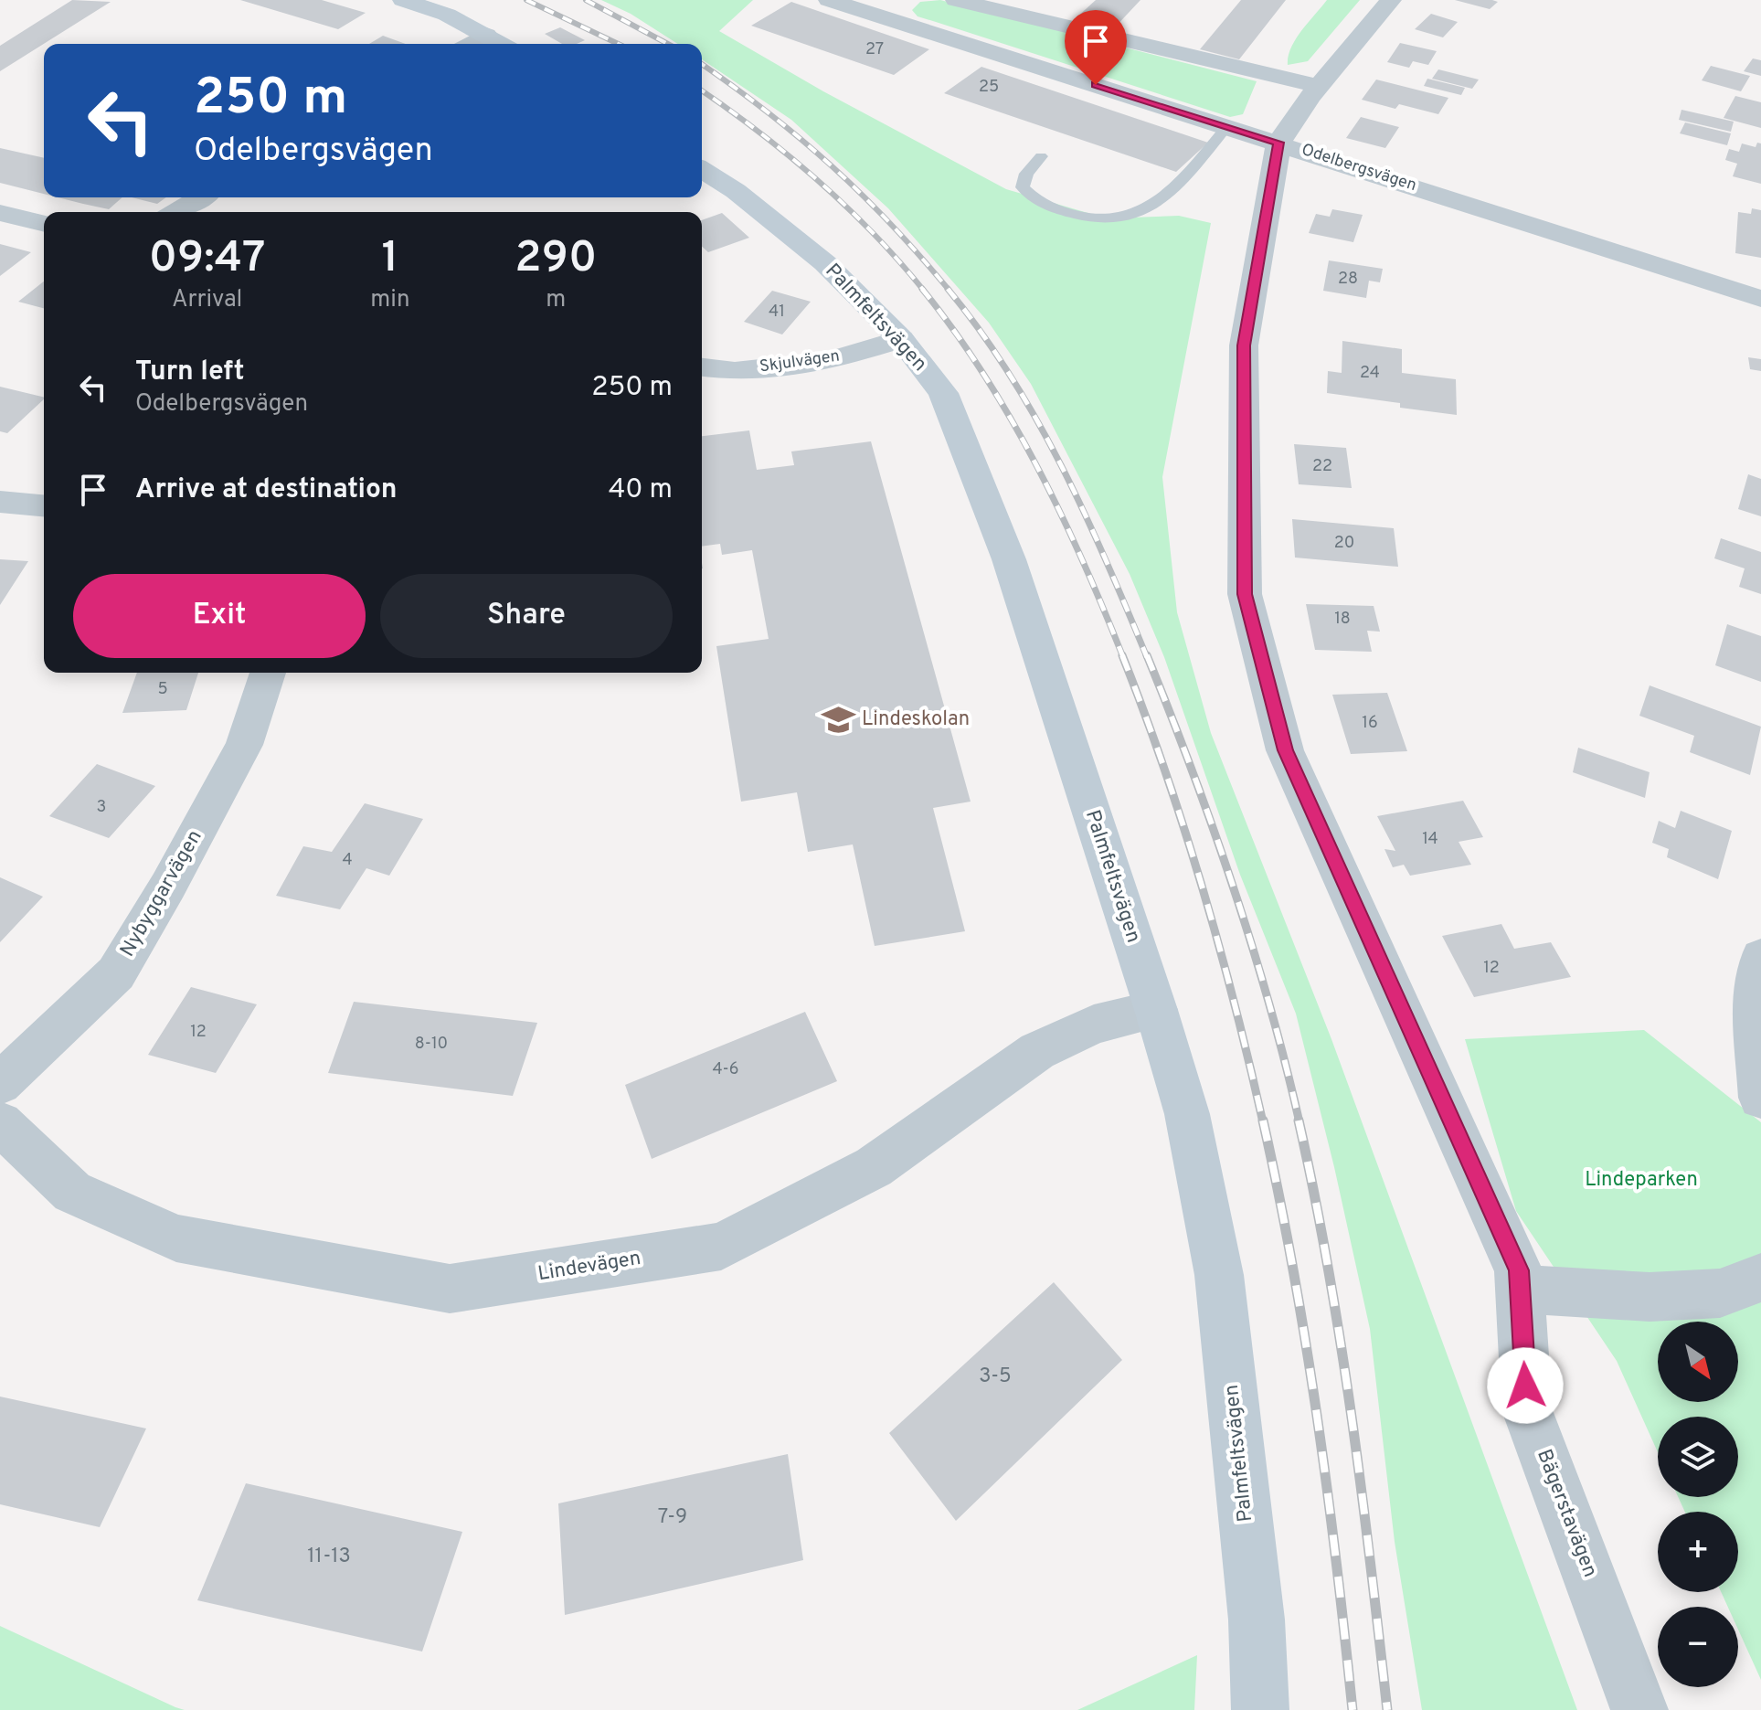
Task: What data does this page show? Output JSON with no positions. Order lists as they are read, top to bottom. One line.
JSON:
{"streets":{"street":["Odelbergsvägen","Palmfeltsvägen","Skjulvägen","Nybyggarvägen","Lindevägen","Bägerstavägen"]},"crossings":[["Odelbergsvägen","Bägerstavägen"],["Palmfeltsvägen","Skjulvägen"],["Palmfeltsvägen","Lindevägen"]],"parks":["Lindeparken"],"places":{"school or university":["Lindeskolan"]},"house_numbers":["27","25","28","41","24","22","20","18","5","16","3","14","4","12","12","8-10","4-6","3-5","7-9","11-13"],"north":"bottom right","page":{"turn":["250 m","Odelbergsvägen"],"eta":["09:47","Arrival","1","min","290","m"],"list":[{"name":"Turn left","note":"Odelbergsvägen","value":"250 m"},{"name":"Arrive at destination","value":"40 m"}],"buttons":["Exit","Share"],"map_buttons":["+","−"]}}
